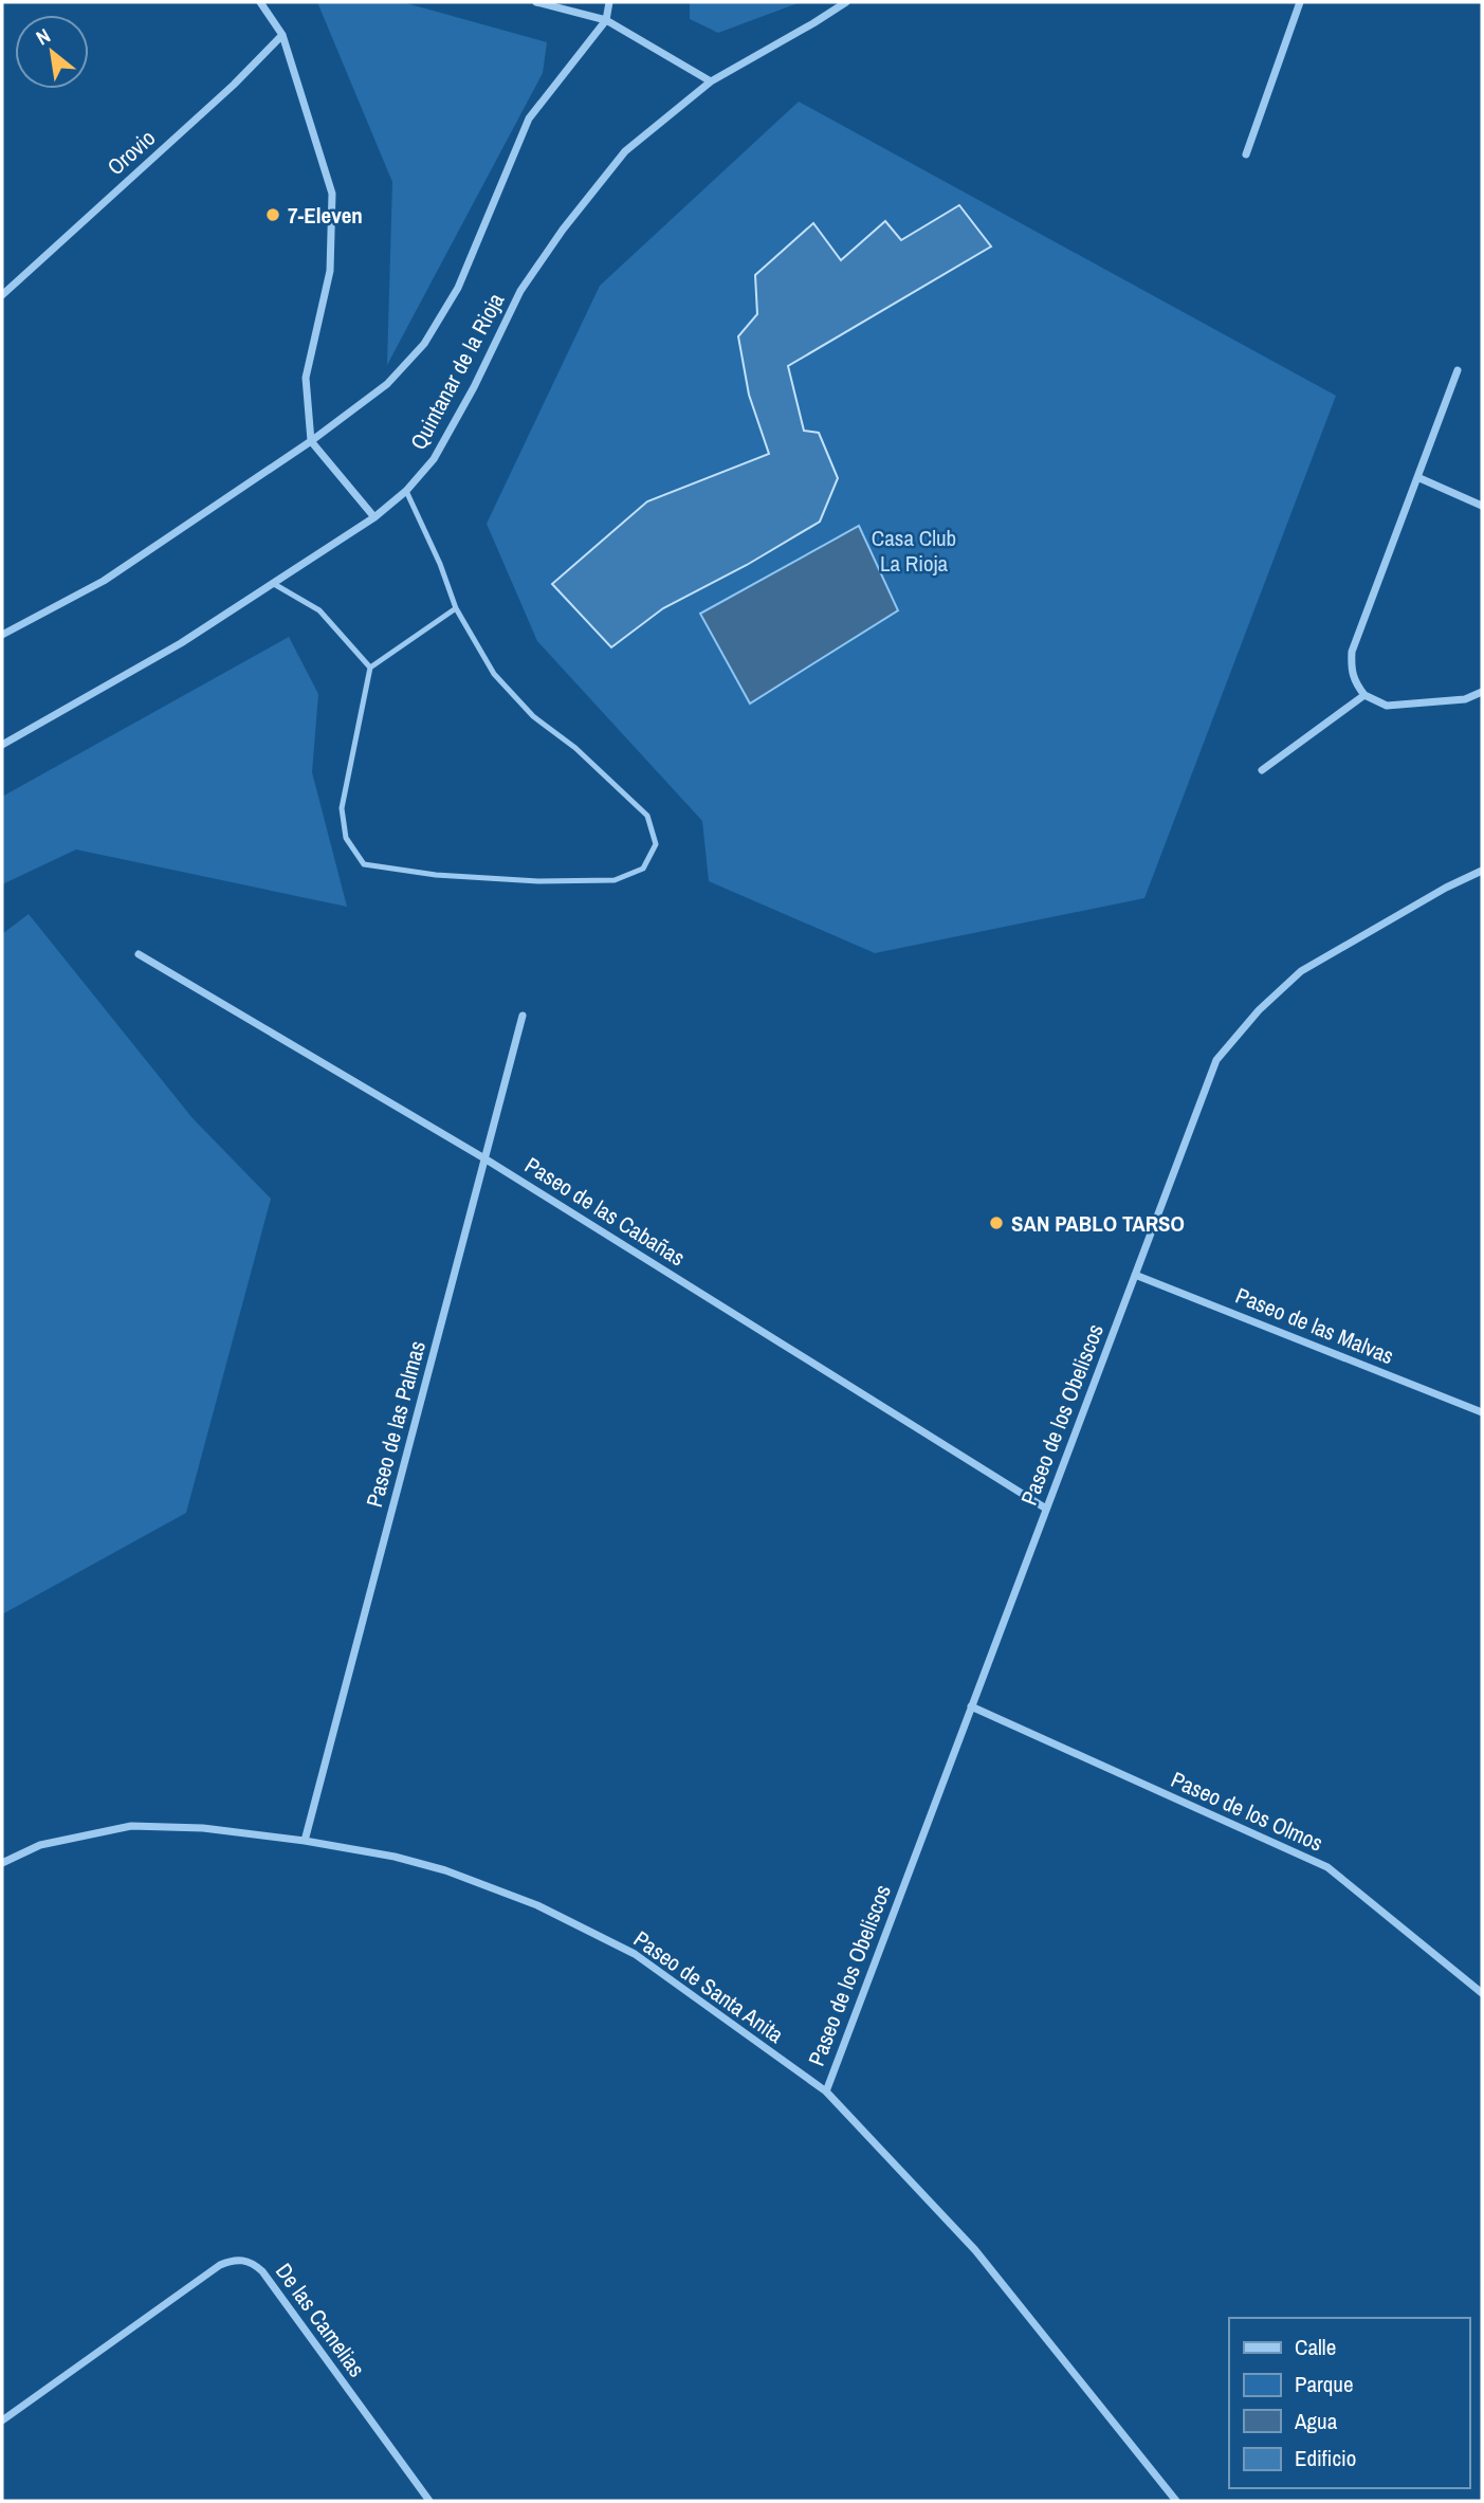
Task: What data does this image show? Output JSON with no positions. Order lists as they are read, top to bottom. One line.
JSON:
{"streets":{"street":["Orovio","Quintanar de la Rioja","Paseo de las Cabañas","Paseo de las Malvas","Paseo de los Obeliscos","Paseo de las Palmas","Paseo de los Olmos","Paseo de Santa Anita","De las Camelias"]},"crossings":[["Paseo de las Cabañas","Paseo de los Obeliscos"],["Paseo de las Cabañas","Paseo de las Palmas"],["Paseo de las Malvas","Paseo de los Obeliscos"],["Paseo de los Obeliscos","Paseo de los Olmos"],["Paseo de los Obeliscos","Paseo de Santa Anita"],["Paseo de las Palmas","Paseo de Santa Anita"]],"parks":["Casa Club La Rioja"],"places":["7-Eleven","SAN PABLO TARSO"],"legend":["Calle","Parque","Agua","Edificio"],"north":"top left"}
